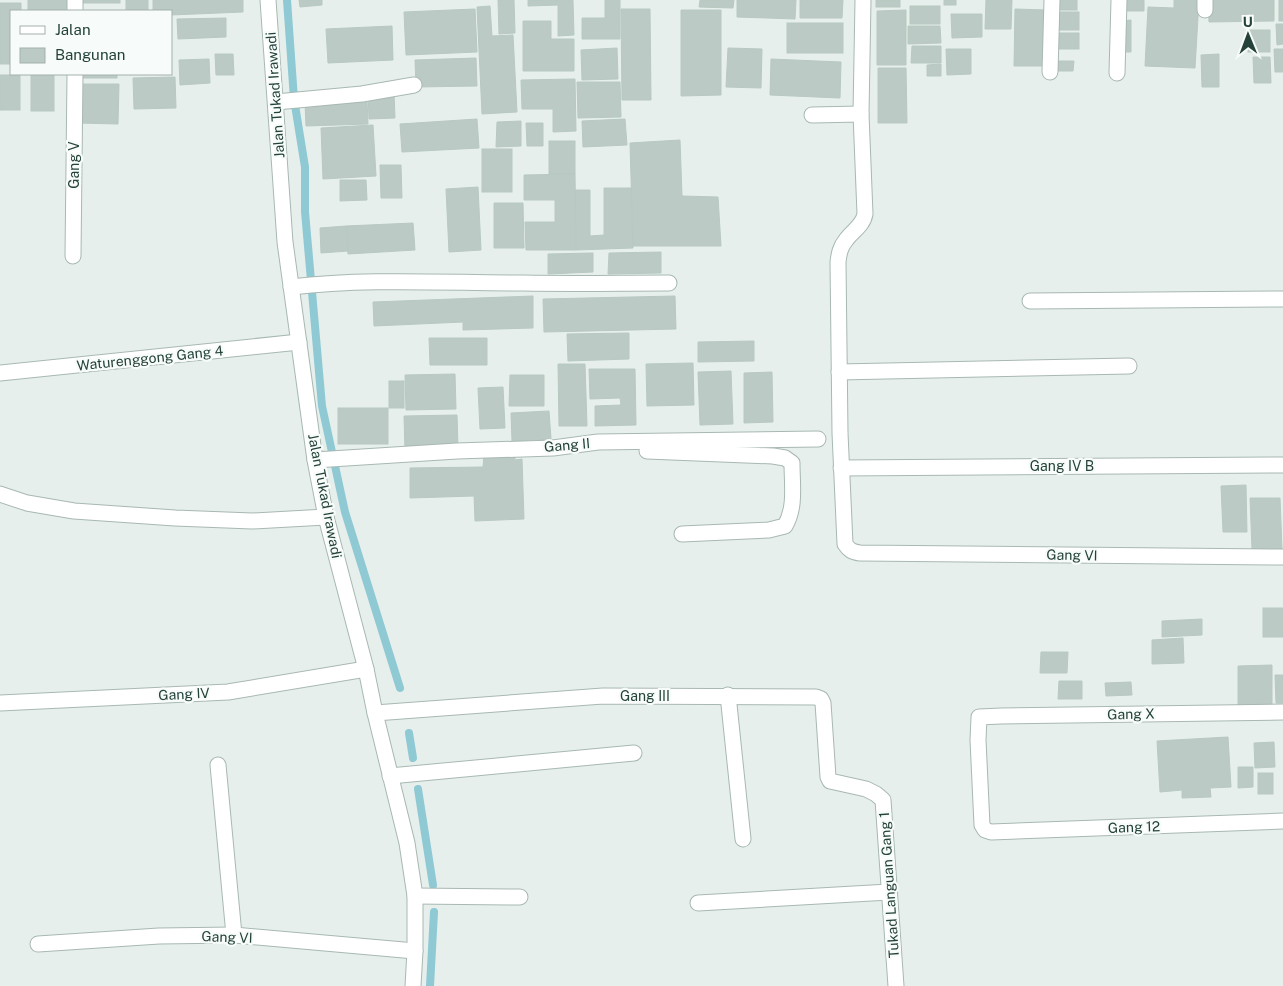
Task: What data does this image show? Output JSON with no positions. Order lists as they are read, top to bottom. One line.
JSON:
{"streets":{"street":["Jalan Tukad Irawadi","Gang V","Waturenggong Gang 4","Gang II","Gang IV B","Gang VI","Gang IV","Gang III","Gang X","Gang 12","Tukad Languan Gang 1"]},"crossings":[["Jalan Tukad Irawadi","Waturenggong Gang 4"],["Jalan Tukad Irawadi","Gang II"],["Jalan Tukad Irawadi","Gang VI"],["Jalan Tukad Irawadi","Gang IV"],["Jalan Tukad Irawadi","Gang III"],["Gang IV B","Gang VI"],["Gang III","Tukad Languan Gang 1"],["Gang X","Gang 12"]],"legend":["Jalan","Bangunan"],"north":"top"}
